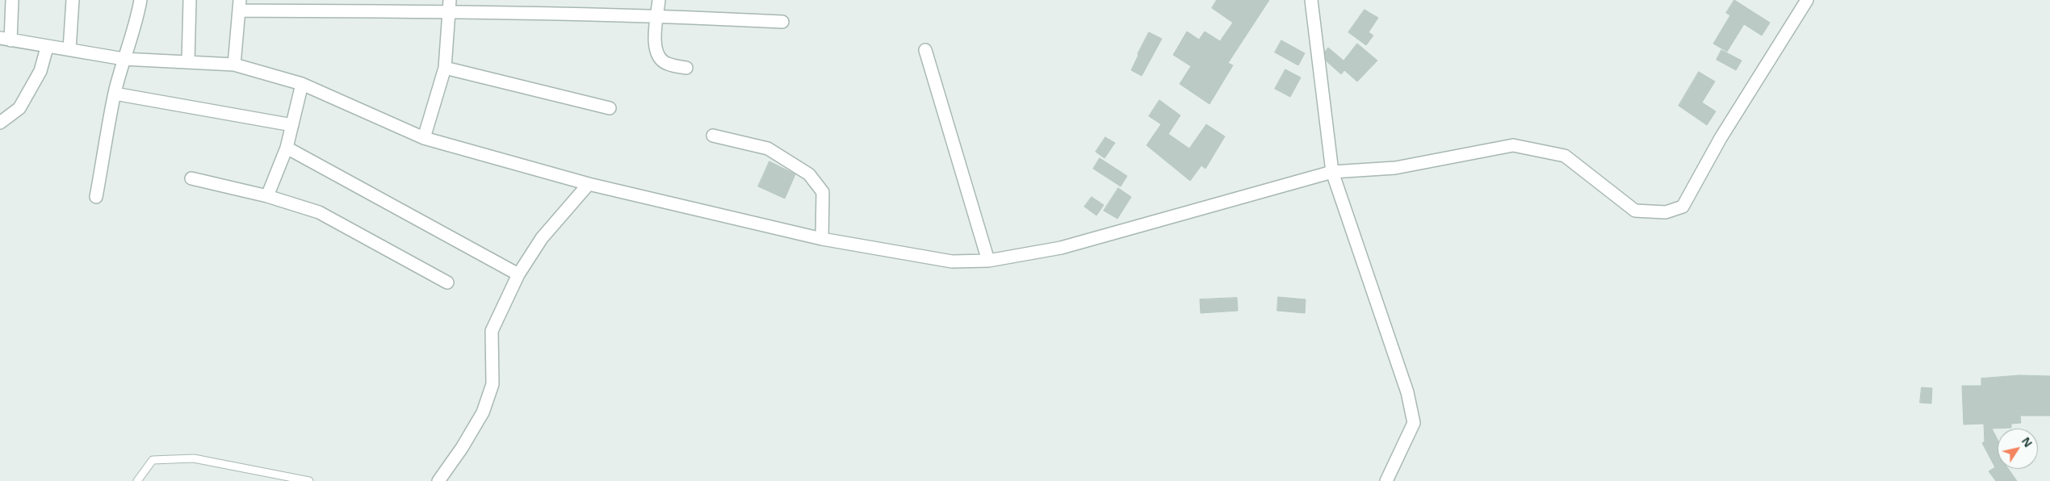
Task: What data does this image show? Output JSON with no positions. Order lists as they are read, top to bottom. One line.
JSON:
{"north":"top right"}
